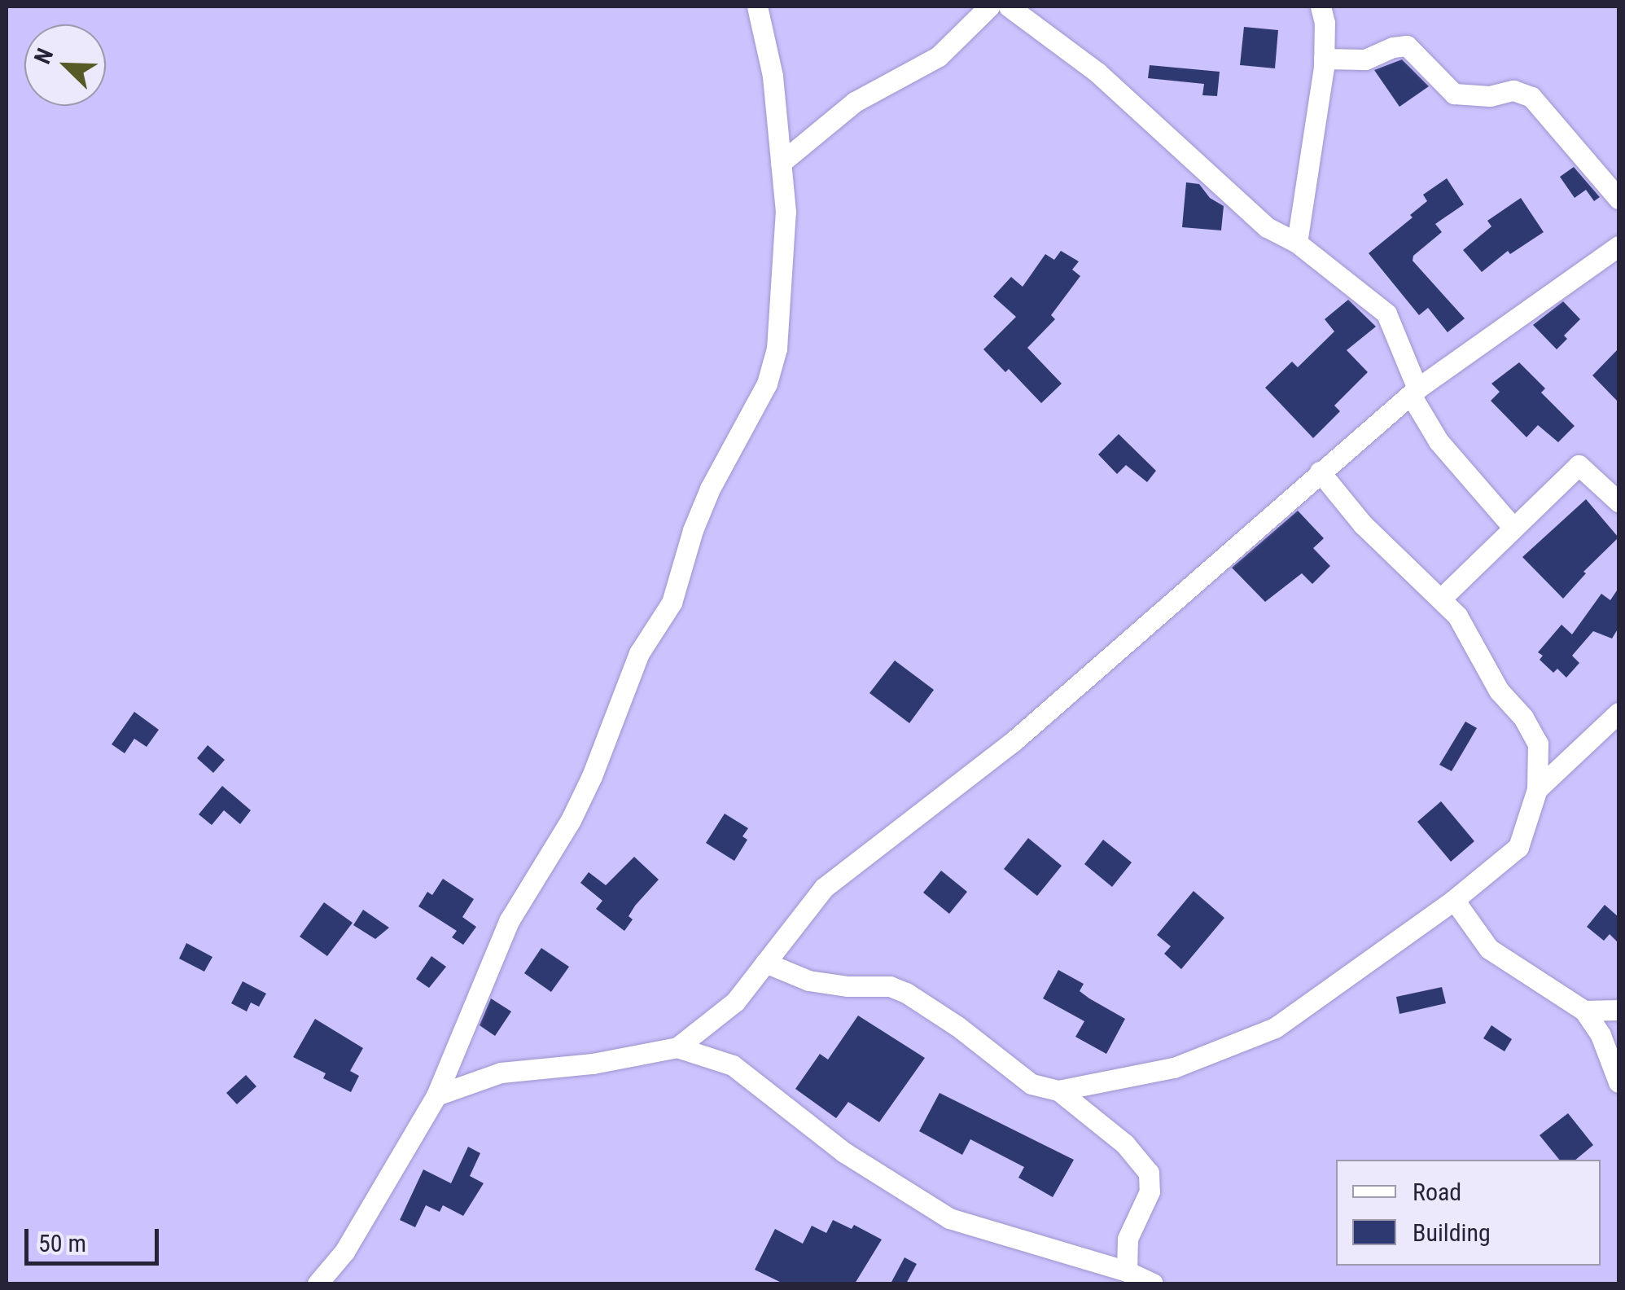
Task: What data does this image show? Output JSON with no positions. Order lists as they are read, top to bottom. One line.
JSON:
{"legend":["Road","Building"],"scale_bar":"50 m","north":"top left"}
